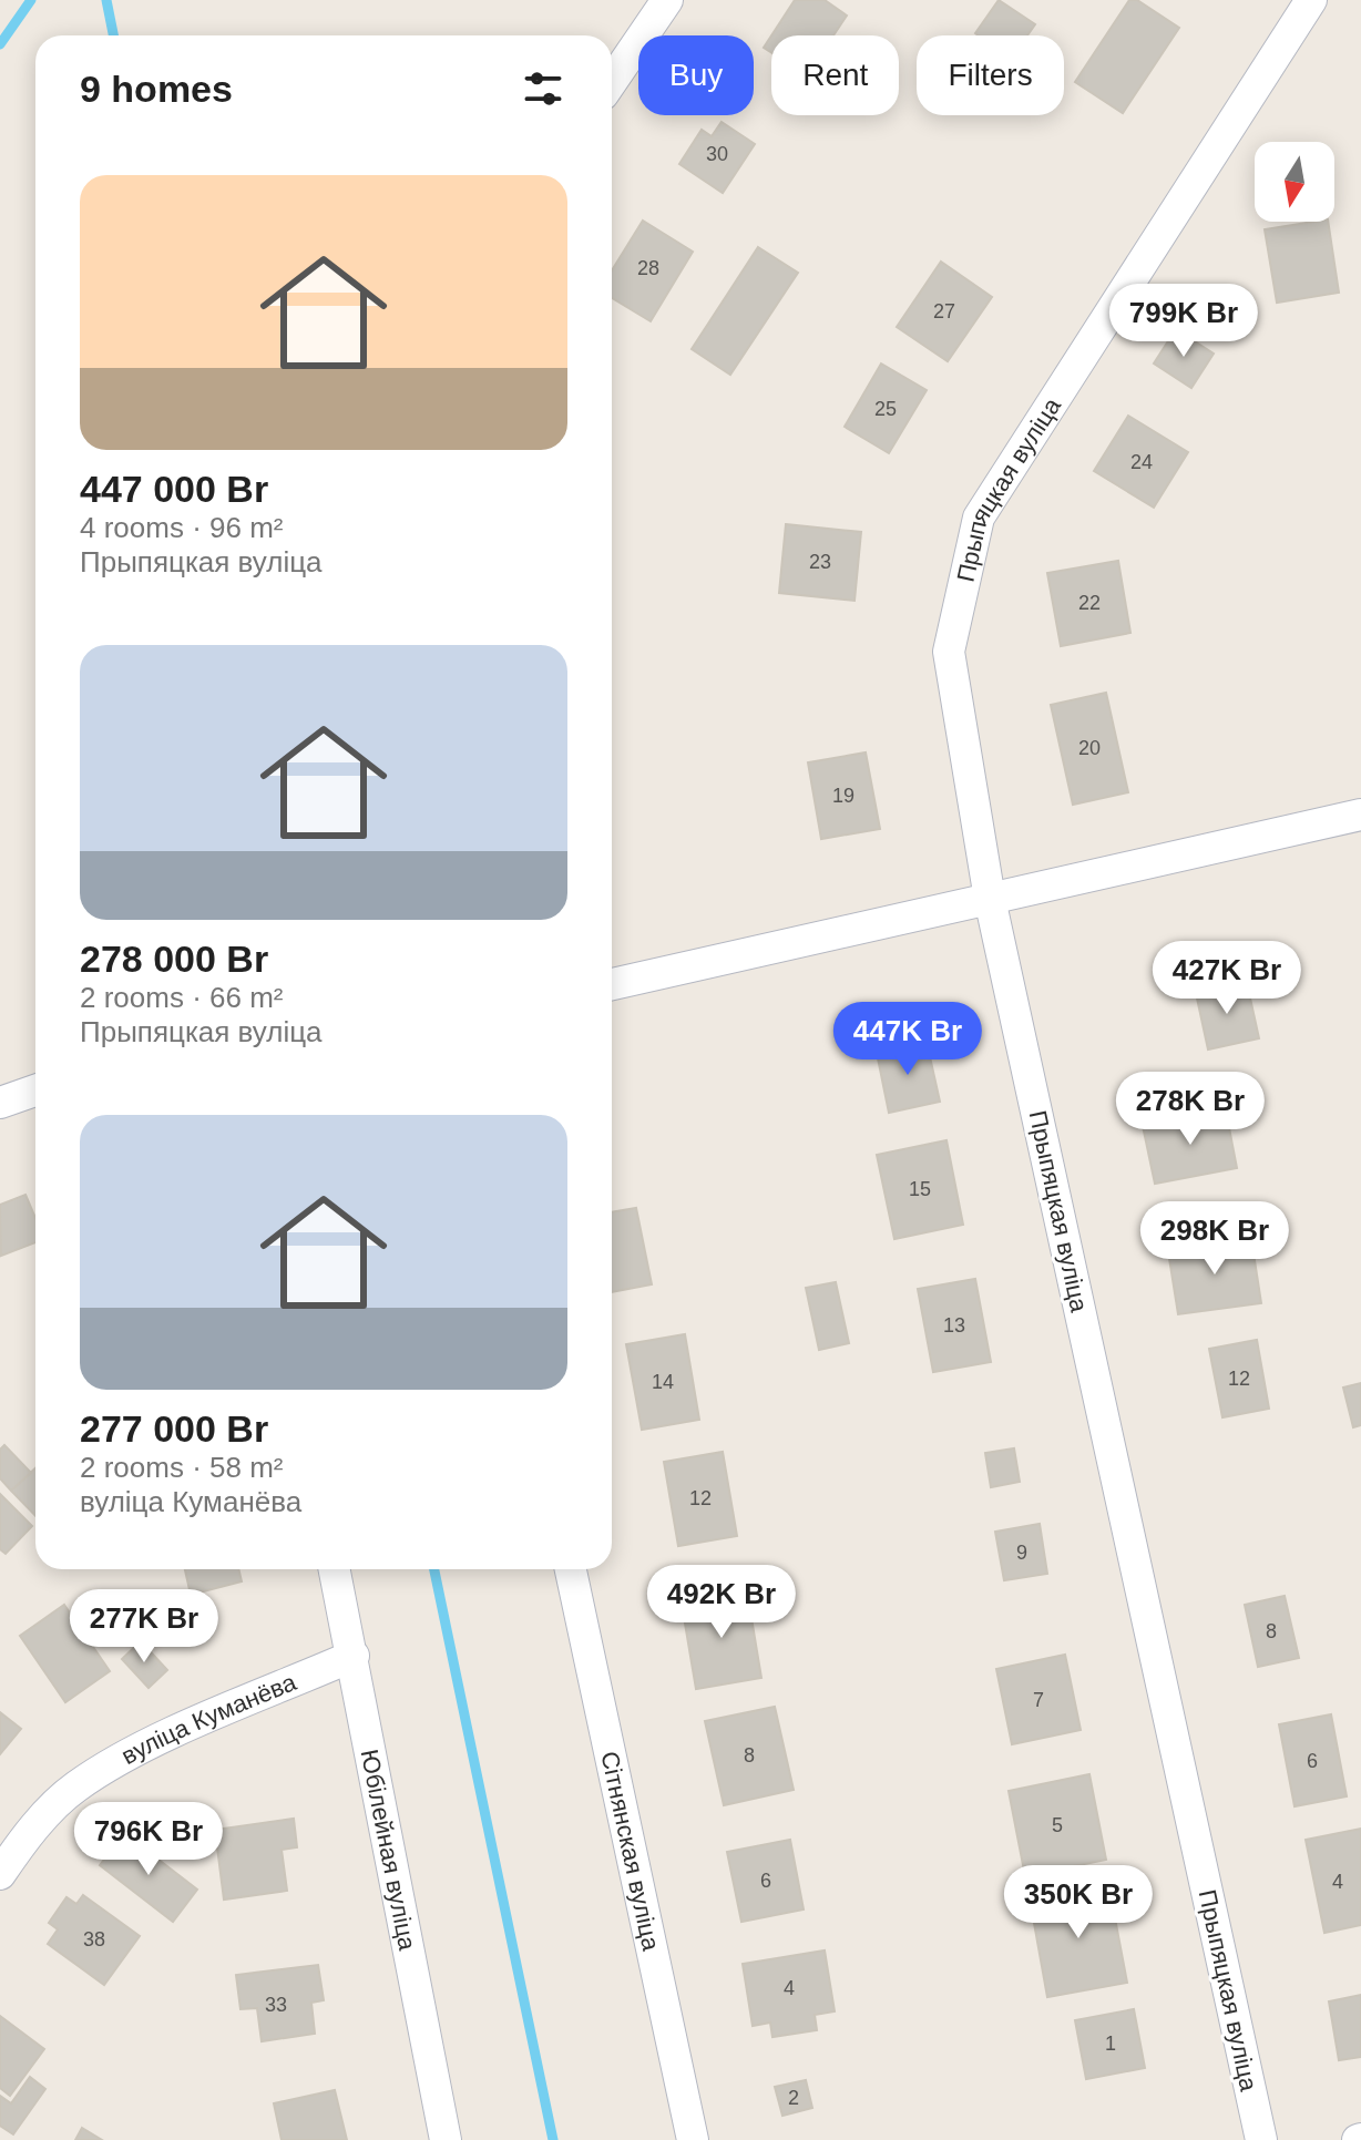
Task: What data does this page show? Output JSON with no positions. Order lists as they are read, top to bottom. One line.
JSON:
{"streets":{"street":["Прыпяцкая вуліца","вуліца Куманёва","Юбілейная вуліца","Сітнянская вуліца"]},"crossings":[["вуліца Куманёва","Юбілейная вуліца"]],"house_numbers":["30","28","27","25","24","23","22","20","19","15","13","12","14","12","9","8","7","8","6","5","6","4","38","4","33","1","2"],"north":"bottom","page":{"chip":["Buy","Rent","Filters"],"heading":"9 homes","list":[{"name":"447 000 Br","note":"4 rooms · 96 m² · Прыпяцкая вуліца"},{"name":"278 000 Br","note":"2 rooms · 66 m² · Прыпяцкая вуліца"},{"name":"277 000 Br","note":"2 rooms · 58 m² · вуліца Куманёва"}],"price":["799K Br","427K Br","447K Br","278K Br","298K Br","492K Br","277K Br","796K Br","350K Br"]}}
